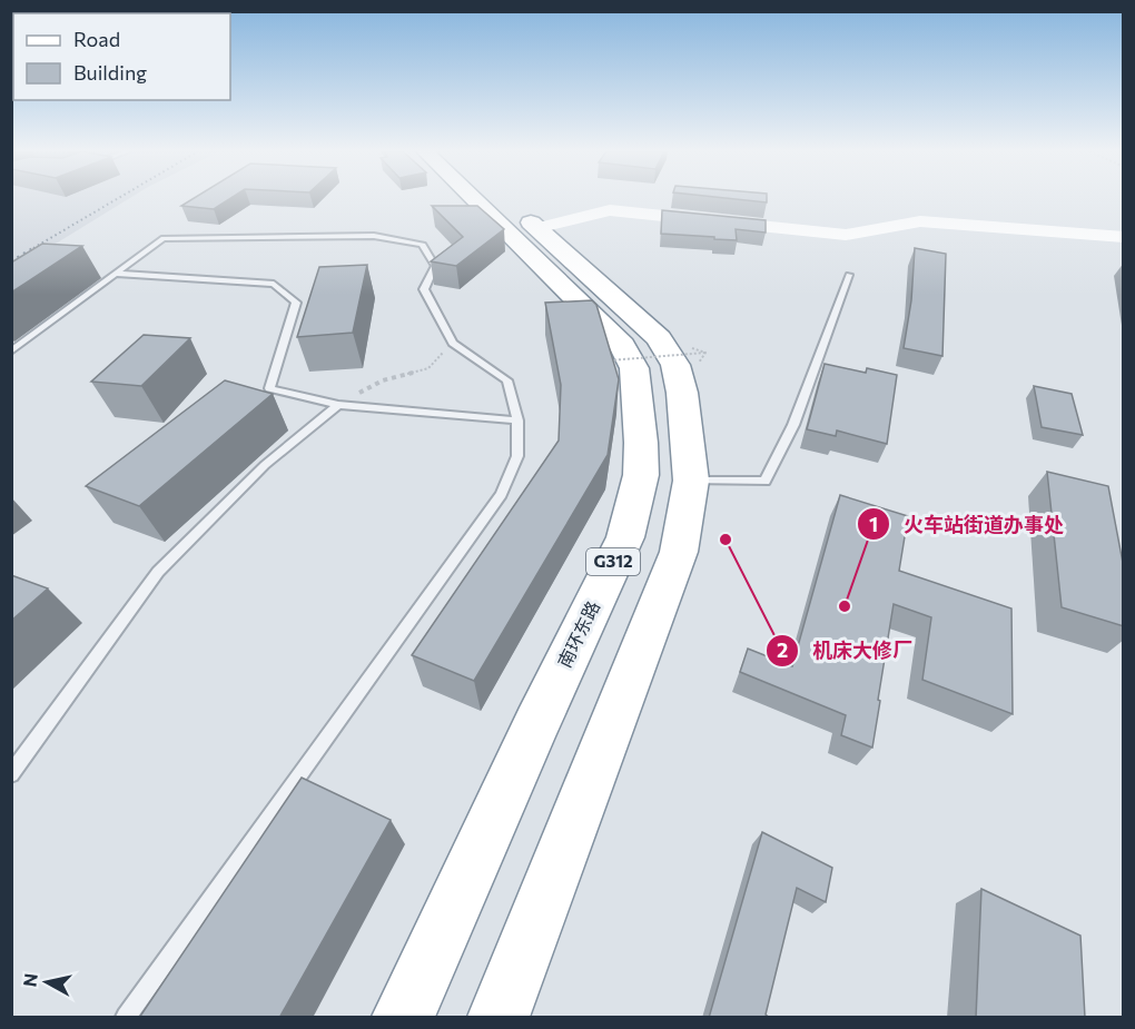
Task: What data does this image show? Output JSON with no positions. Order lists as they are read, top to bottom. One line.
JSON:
{"streets":{"highway":["G312","南环东路"]},"places":["机床大修厂","火车站街道办事处"],"legend":["Road","Building"],"north":"left"}
